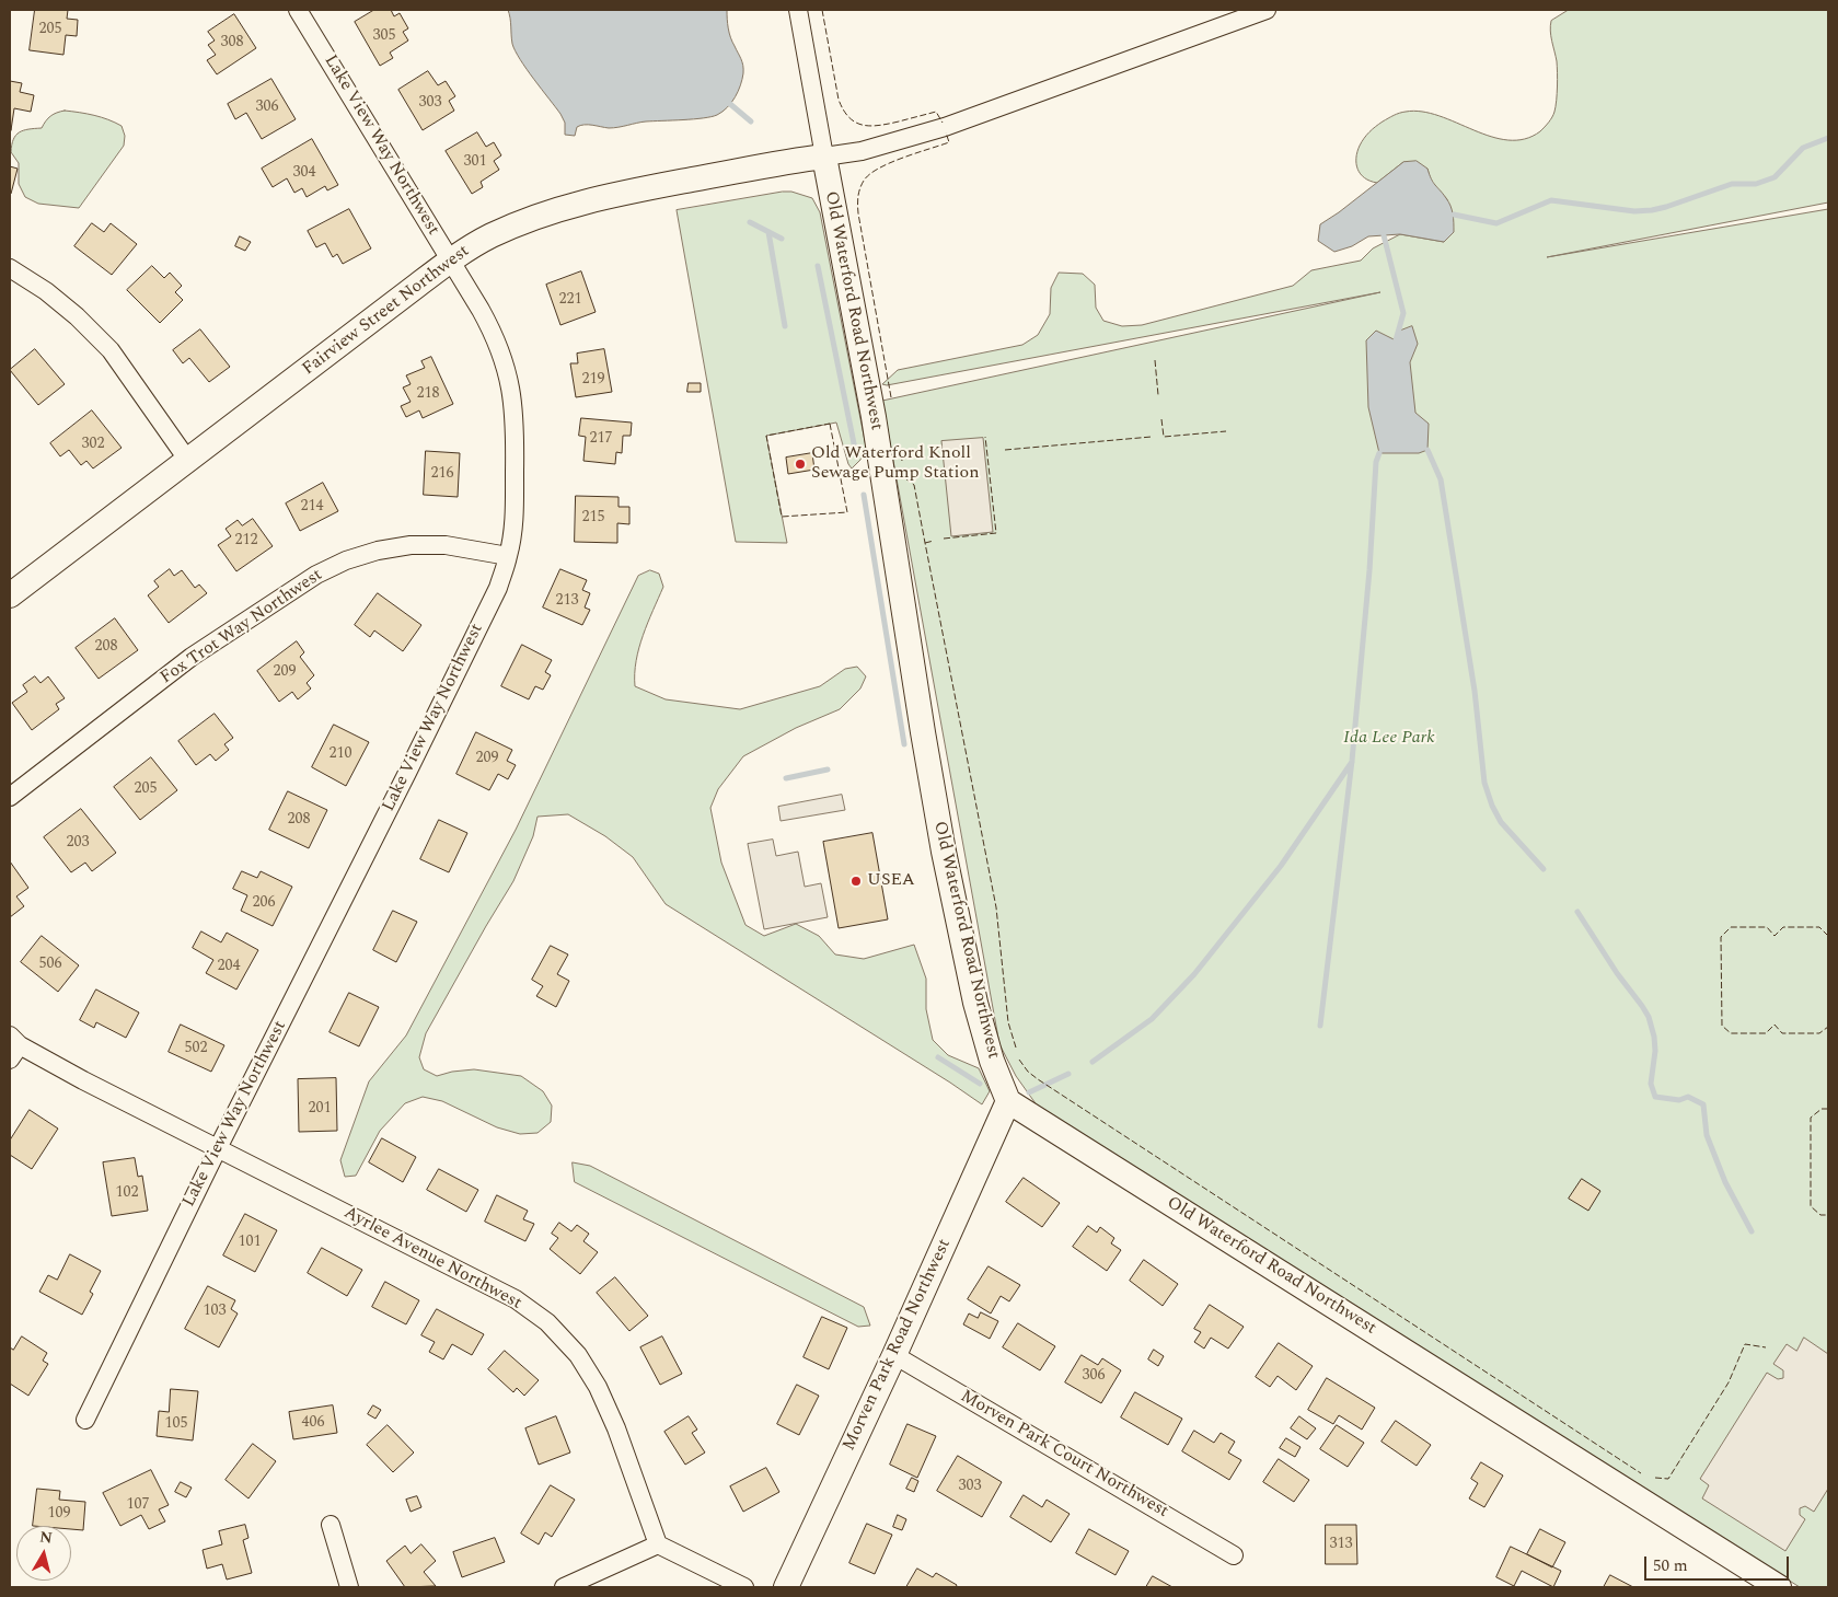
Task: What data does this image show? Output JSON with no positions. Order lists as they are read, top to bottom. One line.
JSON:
{"streets":{"street":["Lake View Way Northwest","Fairview Street Northwest","Old Waterford Road Northwest","Fox Trot Way Northwest","Ayrlee Avenue Northwest","Morven Park Road Northwest","Morven Park Court Northwest"]},"crossings":[["Lake View Way Northwest","Fairview Street Northwest"],["Lake View Way Northwest","Fox Trot Way Northwest"],["Lake View Way Northwest","Ayrlee Avenue Northwest"],["Fairview Street Northwest","Old Waterford Road Northwest"],["Old Waterford Road Northwest","Morven Park Road Northwest"],["Morven Park Road Northwest","Morven Park Court Northwest"]],"parks":["Ida Lee Park"],"places":["Old Waterford Knoll Sewage Pump Station","USEA"],"house_numbers":["205","305","308","303","306","301","304","221","219","218","217","302","216","214","215","212","213","208","209","210","209","205","208","203","206","506","204","502","201","102","101","103","306","406","105","303","107","109","313"],"scale_bar":"50 m","north":"top"}
